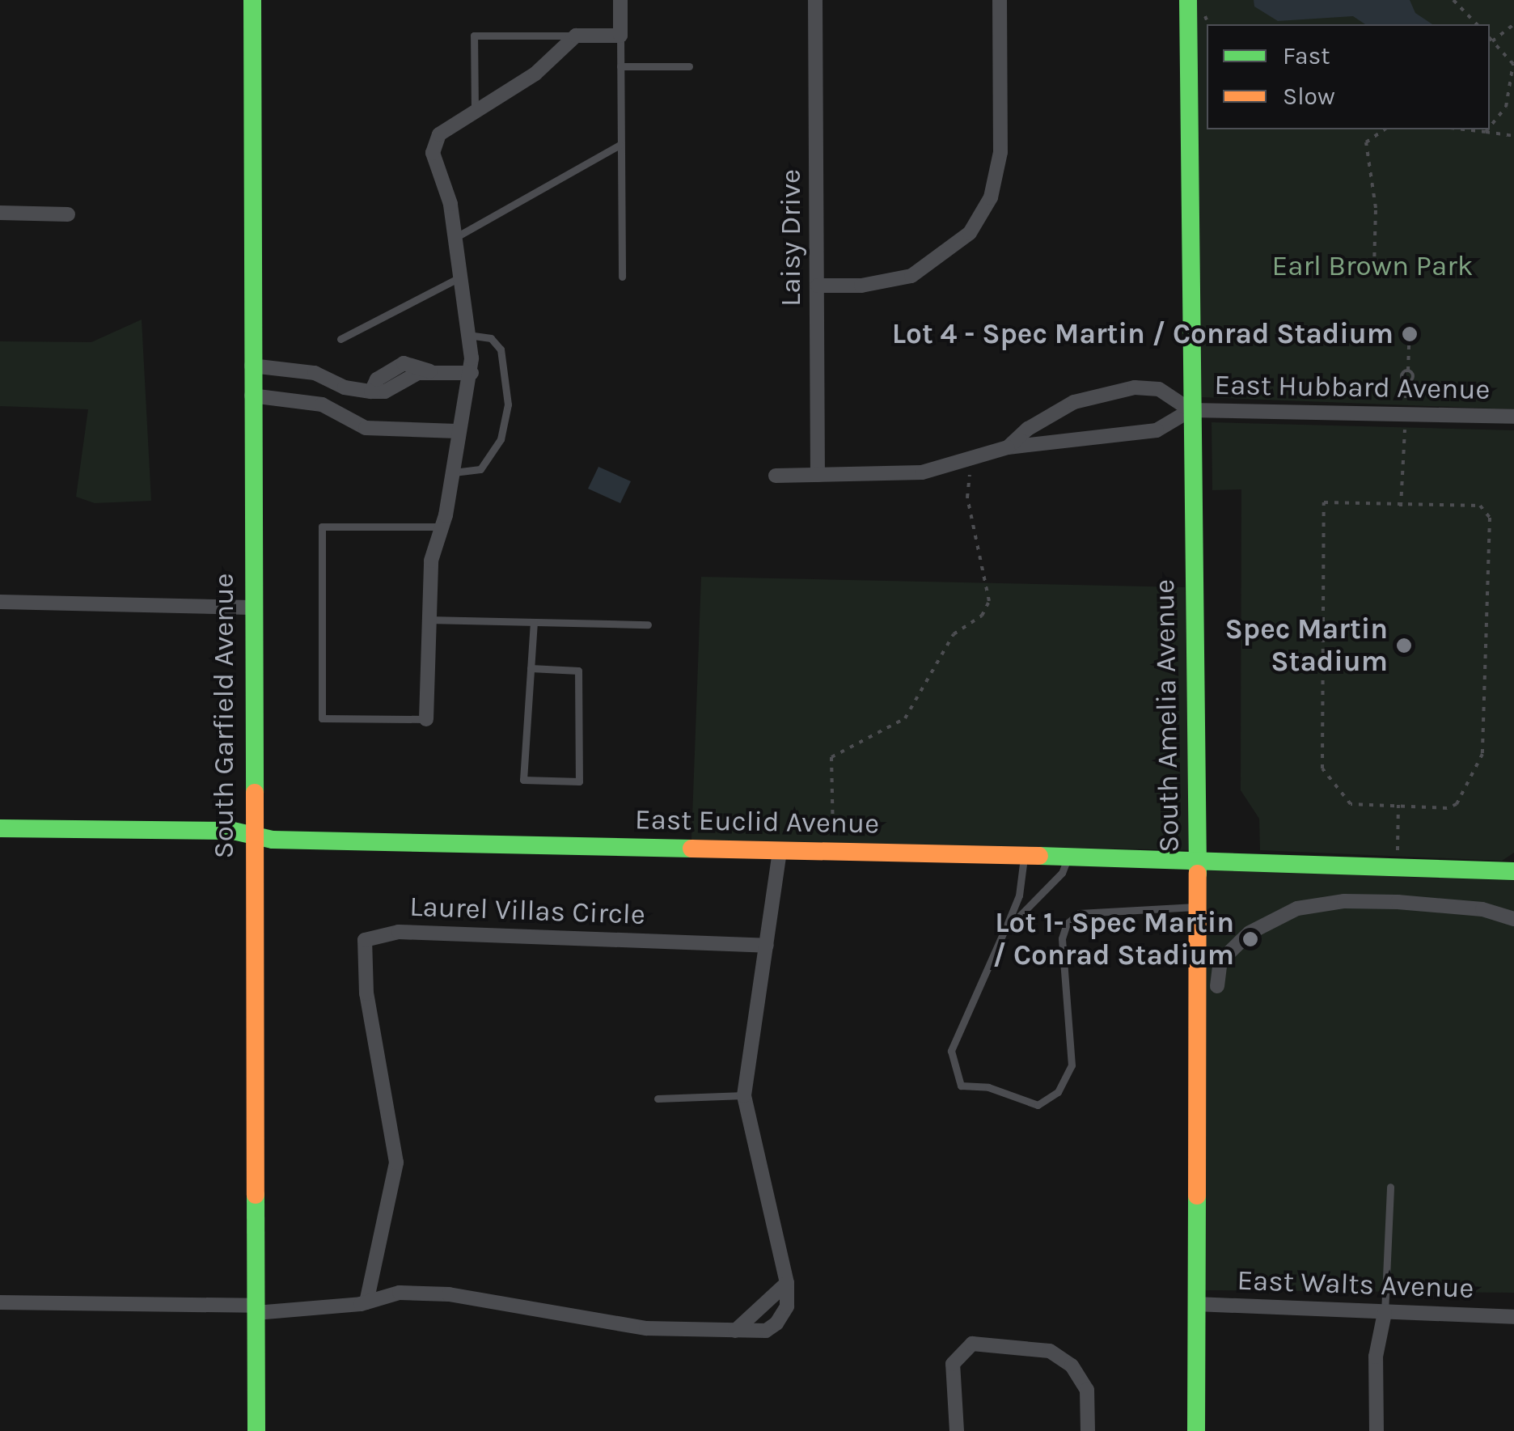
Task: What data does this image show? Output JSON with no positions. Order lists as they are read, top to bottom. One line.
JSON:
{"streets":{"street":["Laisy Drive","East Hubbard Avenue","South Garfield Avenue","South Amelia Avenue","East Euclid Avenue","Laurel Villas Circle","East Walts Avenue"]},"crossings":[["Laisy Drive","East Hubbard Avenue"],["East Hubbard Avenue","South Amelia Avenue"],["South Garfield Avenue","East Euclid Avenue"],["South Amelia Avenue","East Euclid Avenue"],["South Amelia Avenue","East Walts Avenue"]],"parks":["Earl Brown Park"],"places":["Lot 4 - Spec Martin / Conrad Stadium","Spec Martin Stadium","Lot 1- Spec Martin / Conrad Stadium"],"legend":["Fast","Slow"]}
